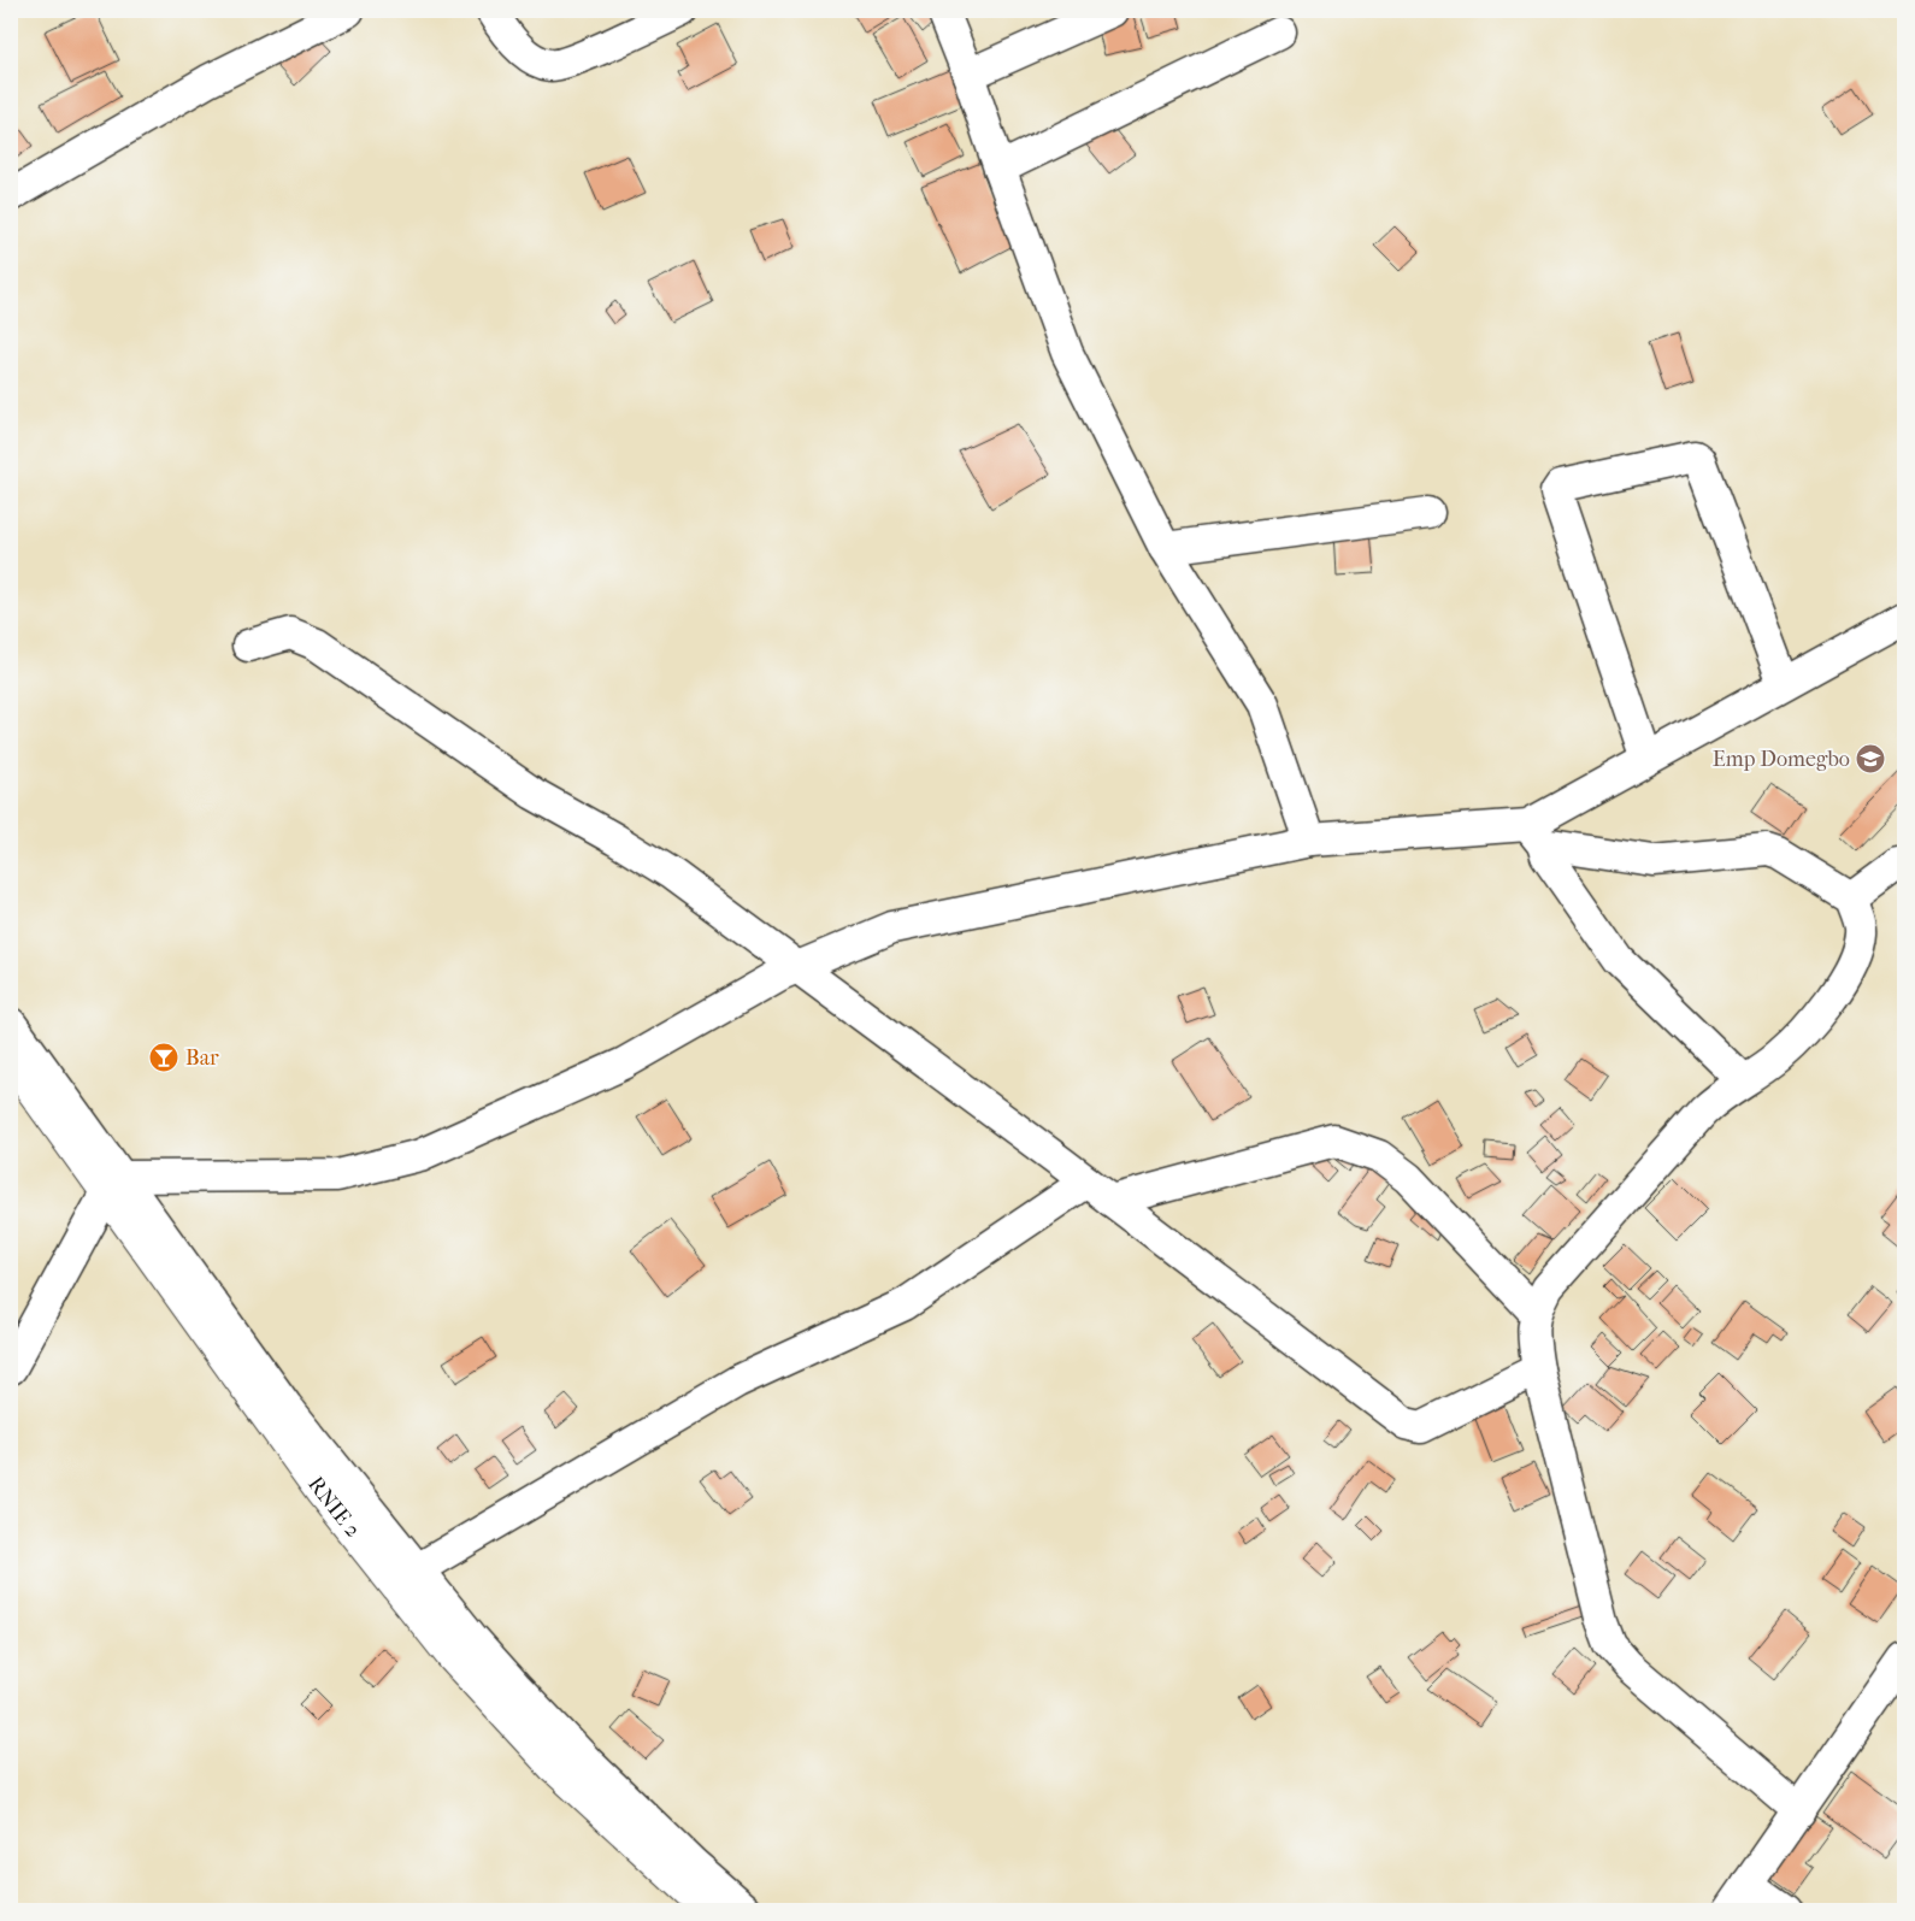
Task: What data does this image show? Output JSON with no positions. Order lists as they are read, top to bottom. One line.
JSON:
{"streets":{"highway":["RNIE 2"]},"places":{"school or university":["Emp Domegbo"],"bar":["Bar"]}}
